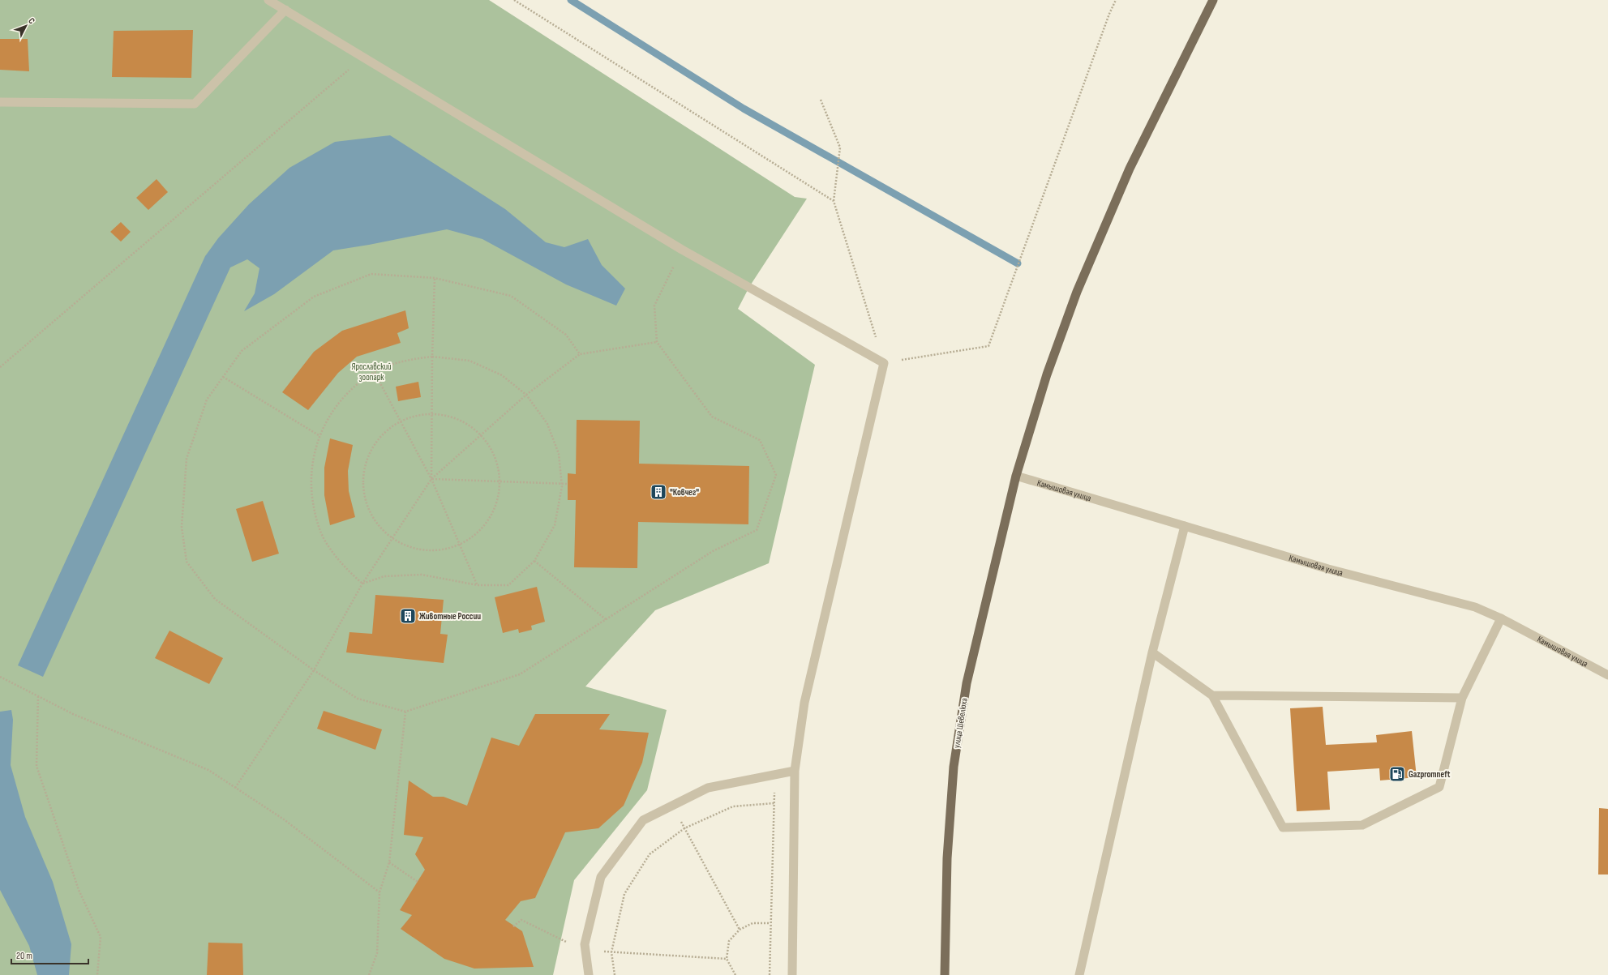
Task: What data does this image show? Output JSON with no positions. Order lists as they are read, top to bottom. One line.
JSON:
{"streets":{"main road":["улица Шевелюха"],"street":["Камышовая улица"]},"crossings":[["Камышовая улица","улица Шевелюха"]],"parks":["Ярославский зоопарк"],"places":{"building":["\"Ковчег\"","Животные России"],"fuel station":["Gazpromneft"]},"scale_bar":"20 m","north":"top right"}
